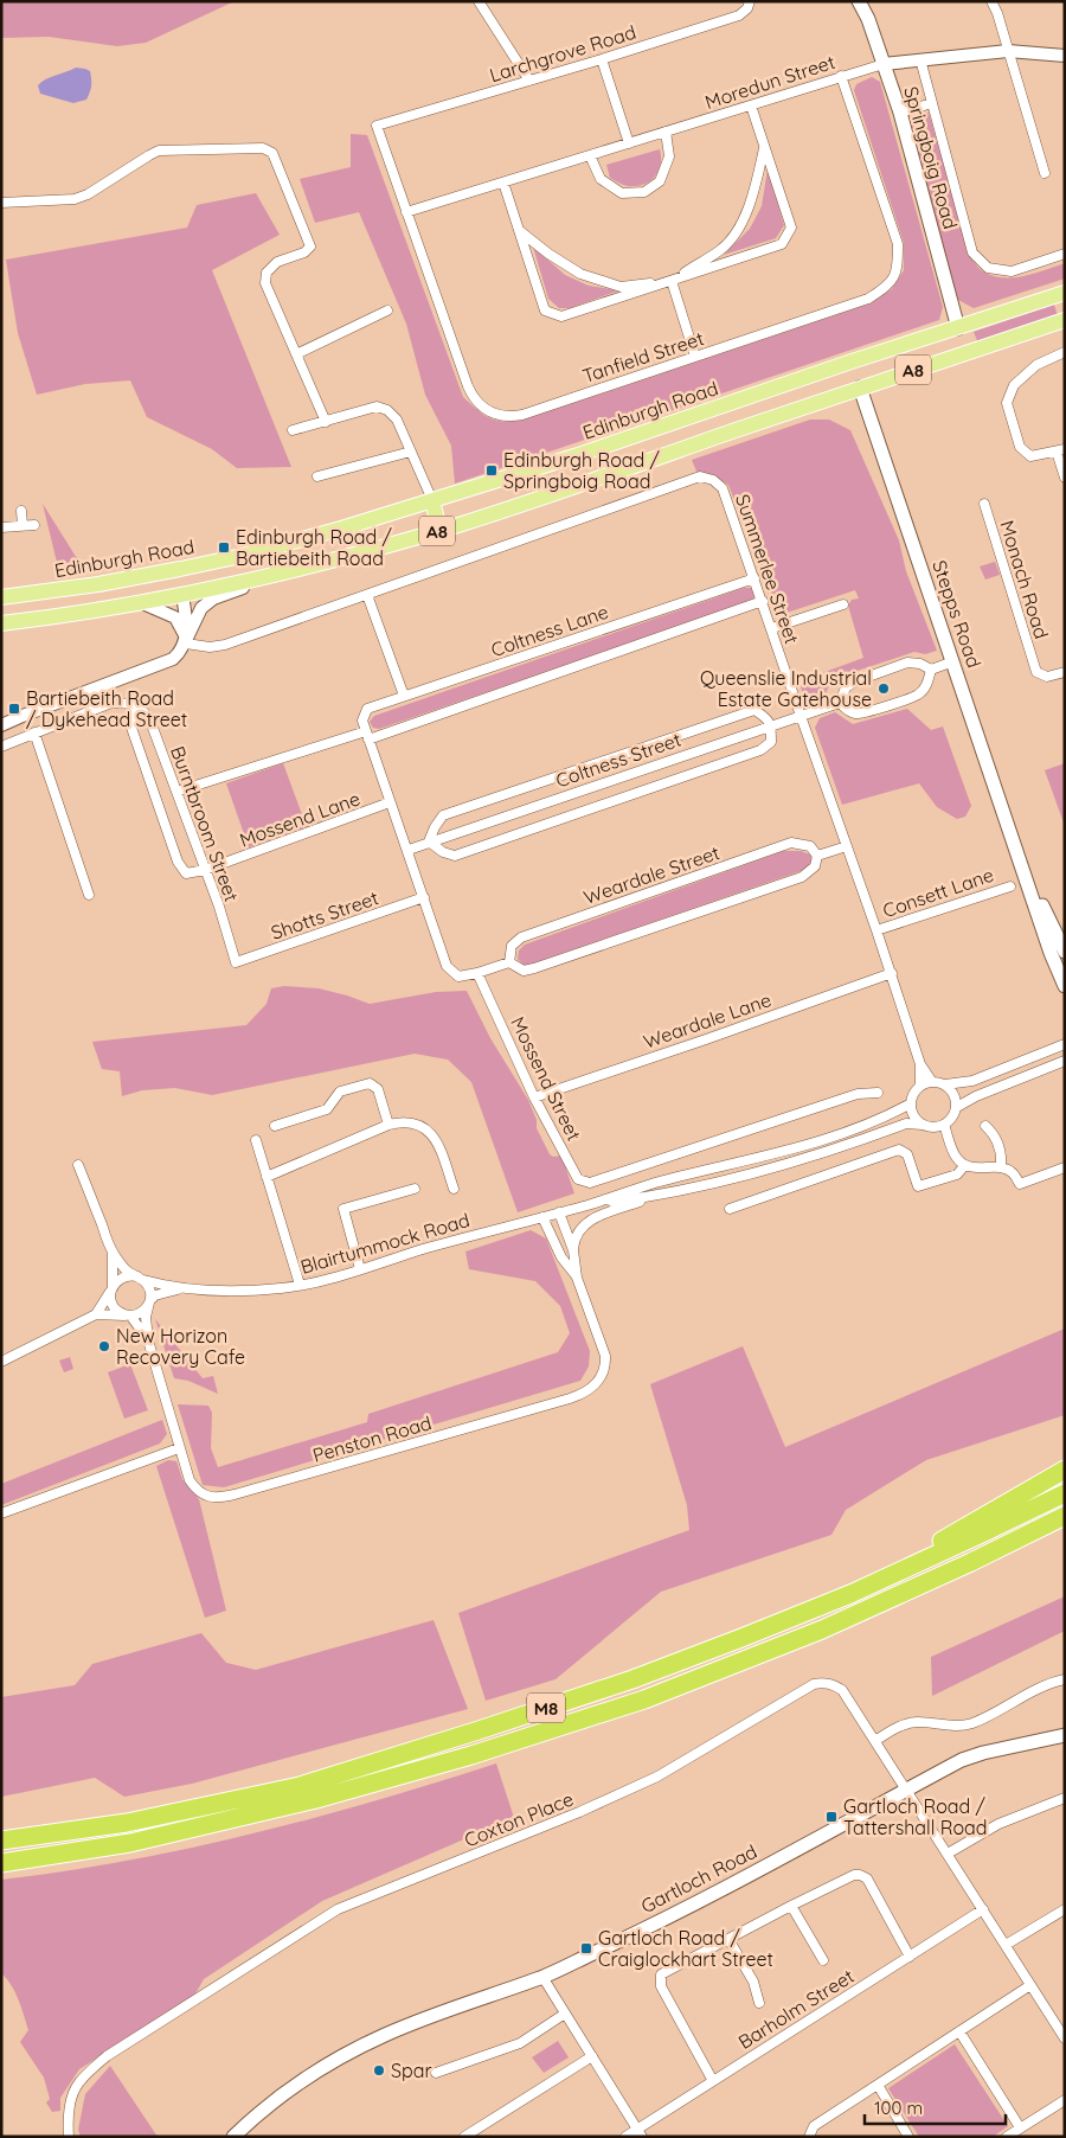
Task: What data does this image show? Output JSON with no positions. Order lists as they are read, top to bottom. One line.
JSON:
{"streets":{"highway":["M8"],"main road":["Springboig Road","A8","Edinburgh Road","Stepps Road","Gartloch Road"],"street":["Larchgrove Road","Moredun Street","Tanfield Street","Summerlee Street","Monach Road","Coltness Lane","Coltness Street","Mossend Lane","Burntbroom Street","Weardale Street","Consett Lane","Shotts Street","Weardale Lane","Mossend Street","Blairtummock Road","Penston Road","Coxton Place","Barholm Street"]},"crossings":[["Larchgrove Road","Tanfield Street"],["Moredun Street","Springboig Road"],["Moredun Street","Tanfield Street"],["Springboig Road","Edinburgh Road"],["A8","Stepps Road"],["Summerlee Street","Coltness Lane"],["Summerlee Street","Coltness Street"],["Summerlee Street","Consett Lane"],["Summerlee Street","Weardale Lane"],["Mossend Lane","Burntbroom Street"],["Burntbroom Street","Shotts Street"],["Weardale Lane","Mossend Street"],["Blairtummock Road","Penston Road"],["Coxton Place","Gartloch Road"],["Coxton Place","Barholm Street"]],"places":{"transit":["Edinburgh Road / Springboig Road","Edinburgh Road / Bartiebeith Road","Bartiebeith Road / Dykehead Street","Gartloch Road / Tattershall Road","Gartloch Road / Craiglockhart Street"],"other":["Queenslie Industrial Estate Gatehouse","New Horizon Recovery Cafe","Spar"]},"scale_bar":"100 m"}
